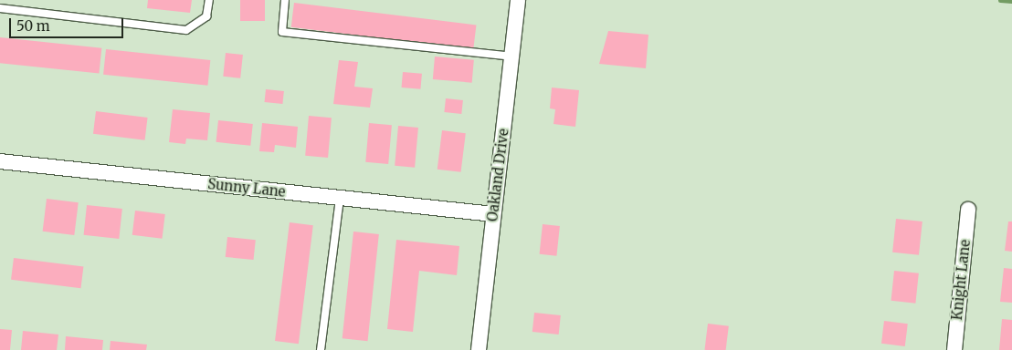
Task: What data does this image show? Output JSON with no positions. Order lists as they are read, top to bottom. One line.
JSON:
{"streets":{"street":["Oakland Drive","Sunny Lane","Knight Lane"]},"crossings":[["Oakland Drive","Sunny Lane"]],"scale_bar":"50 m"}
